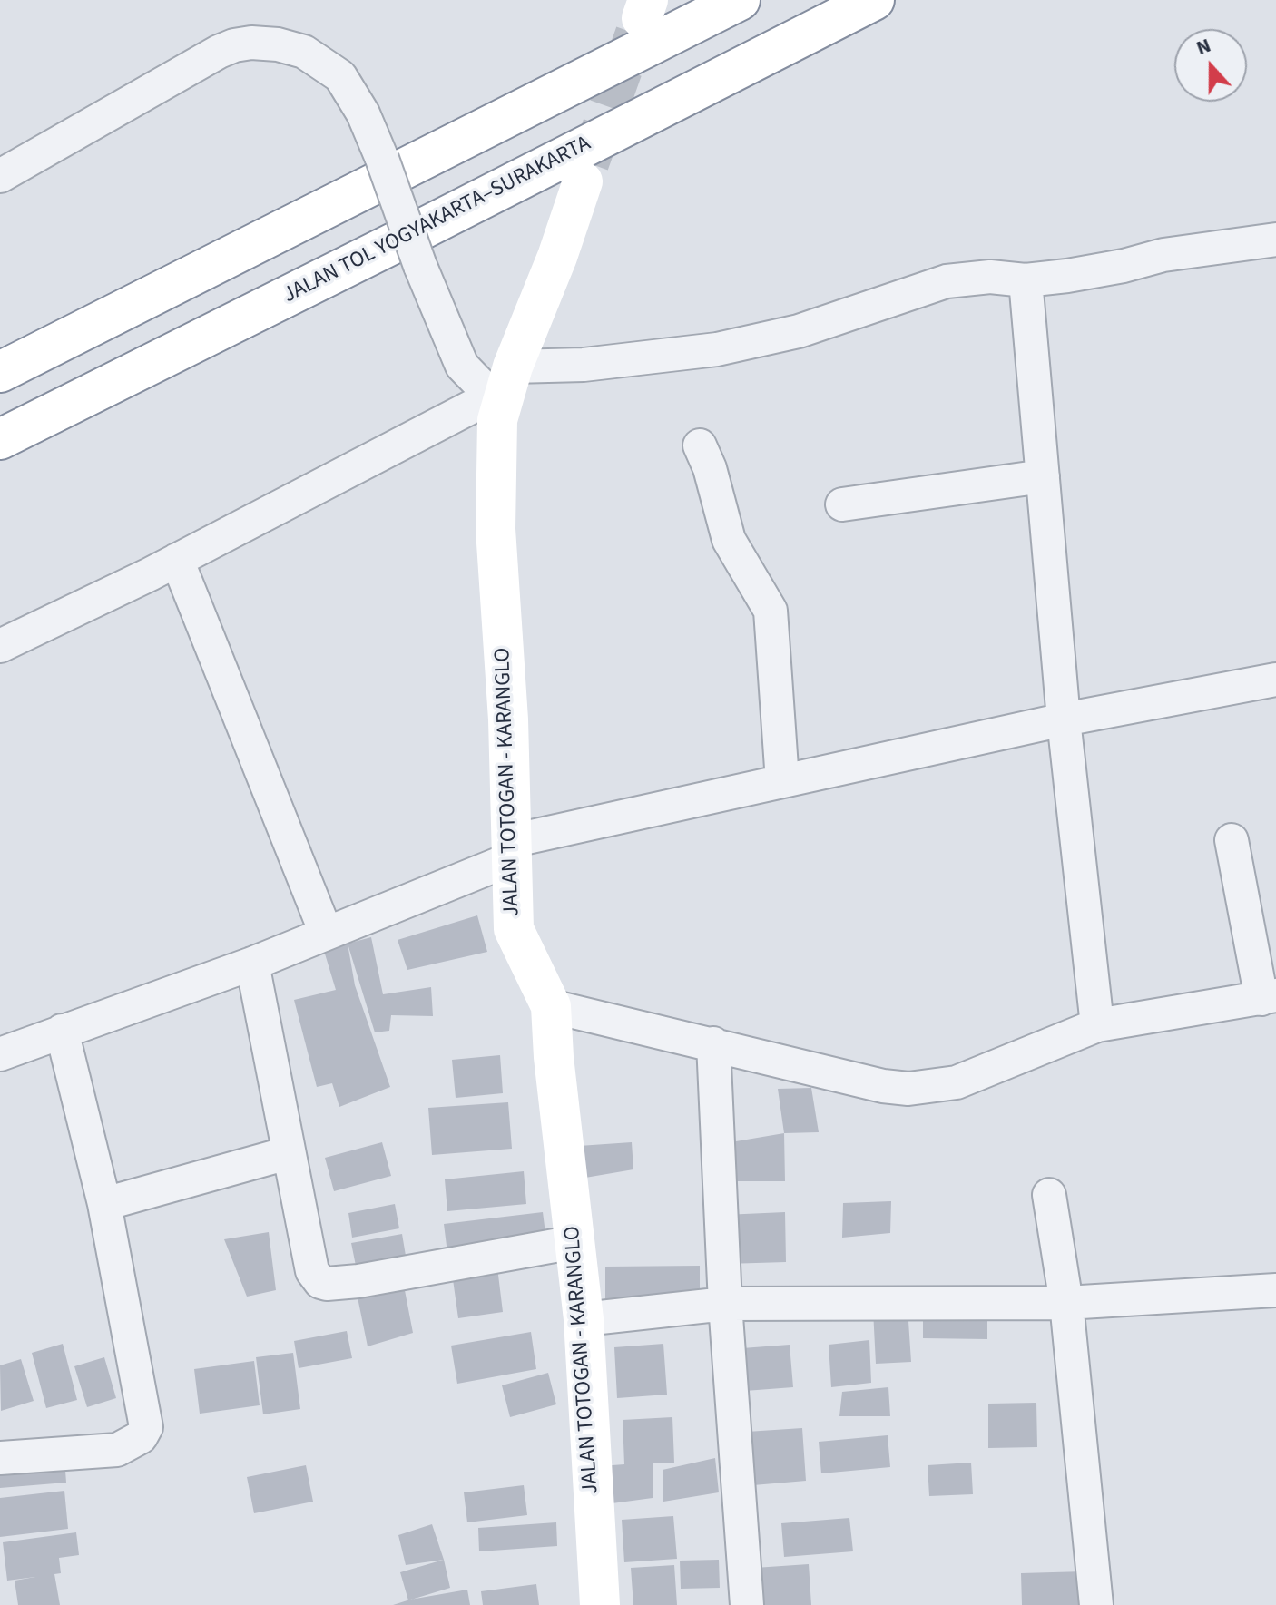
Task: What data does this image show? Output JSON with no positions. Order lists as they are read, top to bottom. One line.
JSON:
{"streets":{"main road":["JALAN TOL YOGYAKARTA–SURAKARTA","JALAN TOTOGAN - KARANGLO"]},"north":"top"}
